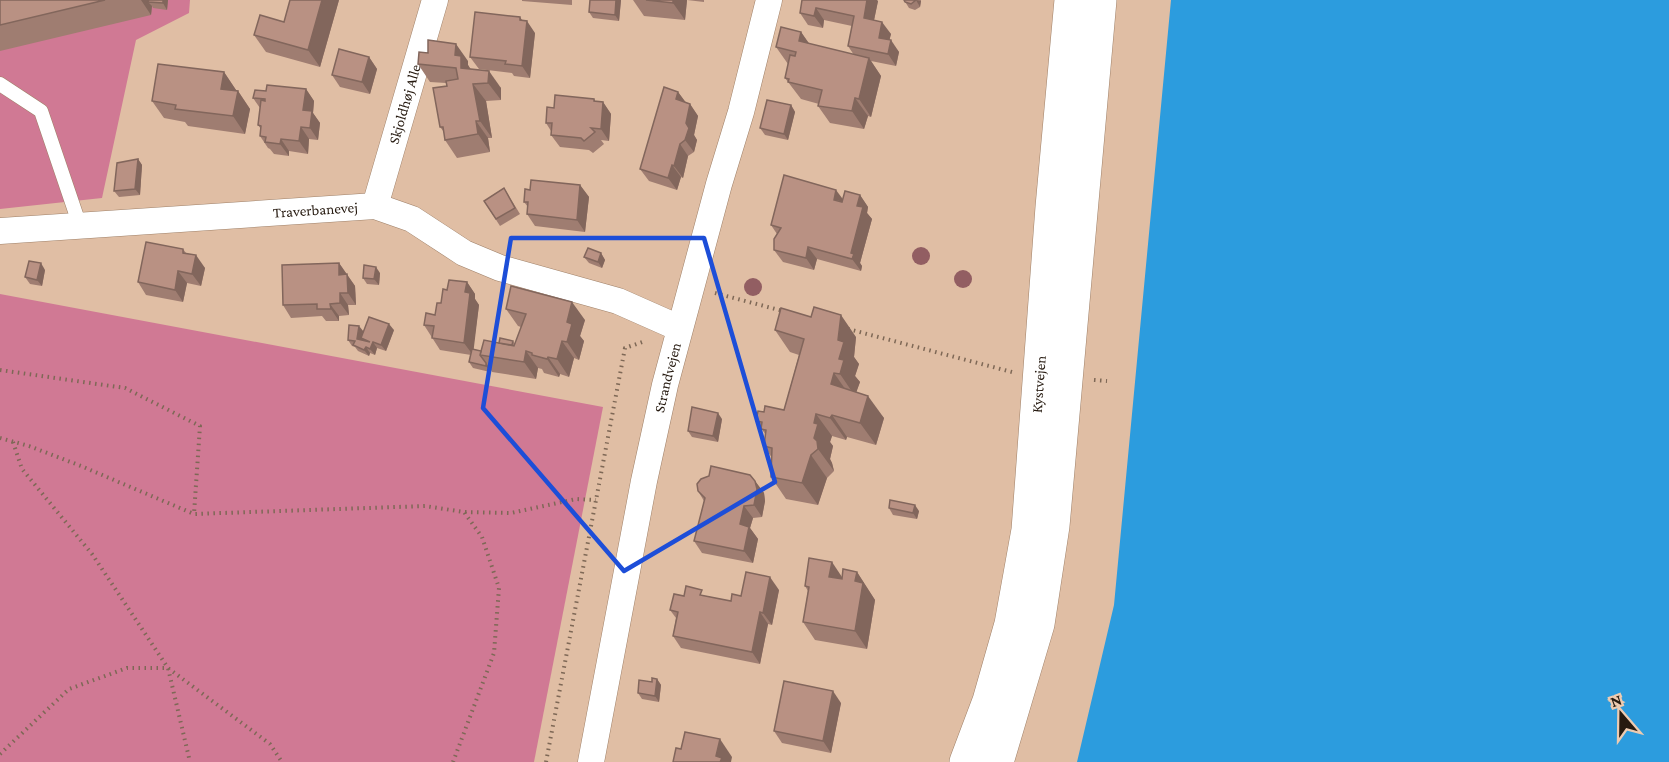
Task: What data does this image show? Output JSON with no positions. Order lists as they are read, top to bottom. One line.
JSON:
{"streets":{"main road":["Kystvejen"],"street":["Skjoldhøj Alle","Traverbanevej","Strandvejen"]},"crossings":[["Skjoldhøj Alle","Traverbanevej"],["Traverbanevej","Strandvejen"]],"north":"top"}
